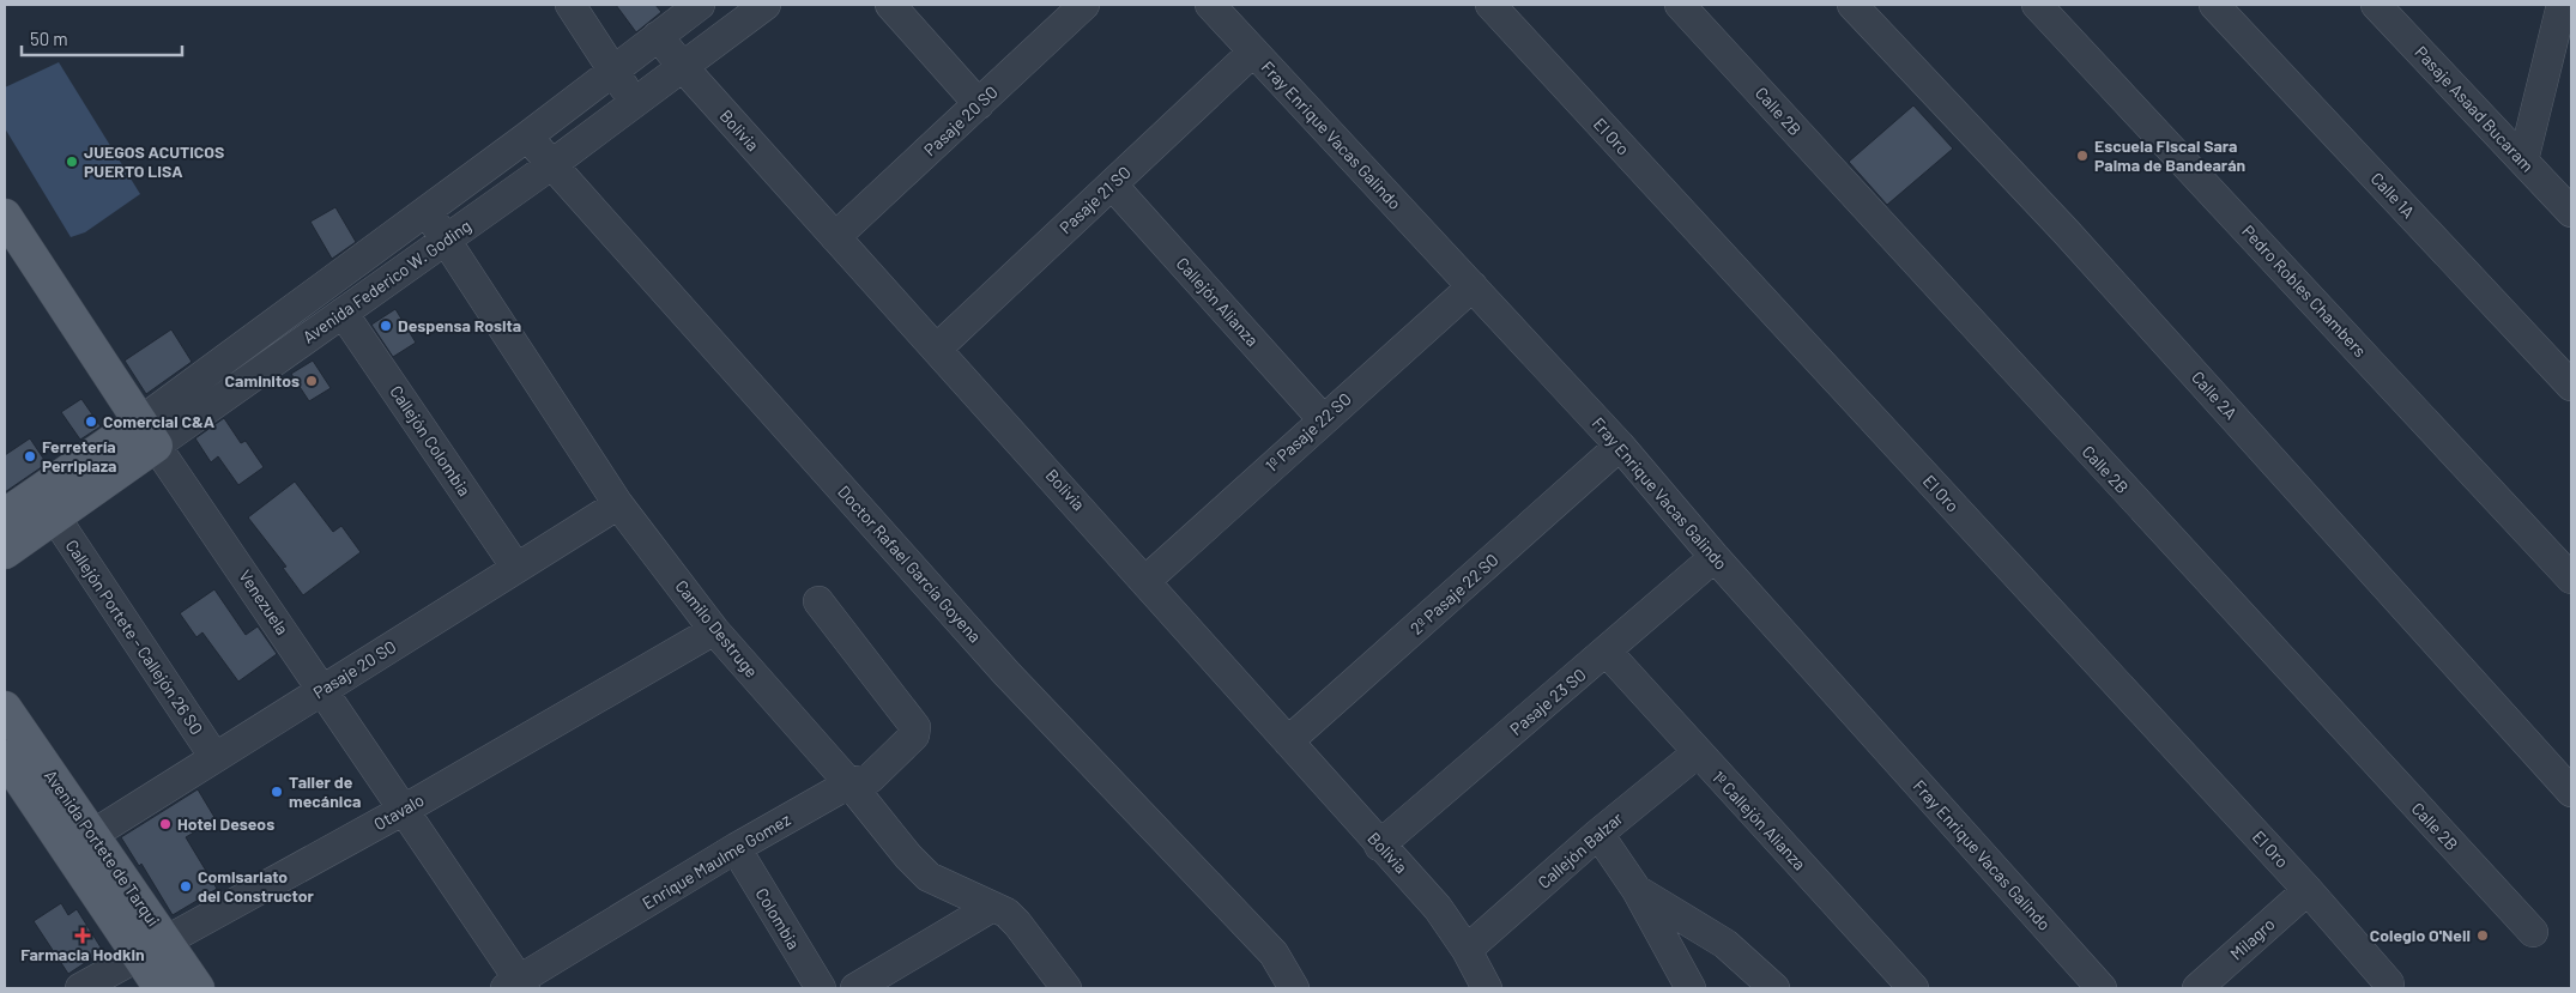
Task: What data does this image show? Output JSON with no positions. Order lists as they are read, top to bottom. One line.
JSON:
{"streets":{"main road":["Avenida Federico W. Goding","Venezuela","Avenida Portete de Tarqui"],"street":["Pasaje Asaad Bucaram","Calle 2B","Pasaje 20 SO","Bolivia","Fray Enrique Vacas Galindo","El Oro","Calle 1A","Pasaje 21 SO","Pedro Robles Chambers","Callejón Alianza","Calle 2A","1º Pasaje 22 SO","Callejón Colombia","Doctor Rafael García Goyena","2º Pasaje 22 SO","Camilo Destruge","Callejón Portete - Callejón 26 SO","Pasaje 23 SO","Otavalo","1º Callejón Alianza","Callejón Balzar","Enrique Maulme Gomez","Colombia","Milagro"]},"crossings":[["Pasaje 20 SO","Bolivia"],["Pasaje 20 SO","Callejón Colombia"],["Pasaje 20 SO","Venezuela"],["Pasaje 20 SO","Camilo Destruge"],["Pasaje 20 SO","Callejón Portete - Callejón 26 SO"],["Pasaje 20 SO","Avenida Portete de Tarqui"],["Bolivia","Pasaje 21 SO"],["Bolivia","Avenida Federico W. Goding"],["Bolivia","1º Pasaje 22 SO"],["Bolivia","2º Pasaje 22 SO"],["Bolivia","Pasaje 23 SO"],["Bolivia","Callejón Balzar"],["Fray Enrique Vacas Galindo","Pasaje 21 SO"],["Fray Enrique Vacas Galindo","1º Pasaje 22 SO"],["Fray Enrique Vacas Galindo","2º Pasaje 22 SO"],["Fray Enrique Vacas Galindo","Pasaje 23 SO"],["El Oro","Milagro"],["Pasaje 21 SO","Callejón Alianza"],["Avenida Federico W. Goding","Callejón Colombia"],["Avenida Federico W. Goding","Doctor Rafael García Goyena"],["Avenida Federico W. Goding","Venezuela"],["Avenida Federico W. Goding","Camilo Destruge"],["Avenida Federico W. Goding","Callejón Portete - Callejón 26 SO"],["Callejón Alianza","1º Pasaje 22 SO"],["Venezuela","Otavalo"],["Venezuela","Enrique Maulme Gomez"],["Camilo Destruge","Otavalo"],["Camilo Destruge","Enrique Maulme Gomez"],["Pasaje 23 SO","1º Callejón Alianza"],["Otavalo","Avenida Portete de Tarqui"],["1º Callejón Alianza","Callejón Balzar"],["Enrique Maulme Gomez","Colombia"]],"places":{"other":["Escuela Fiscal Sara Palma de Bandearán","JUEGOS ACUTICOS PUERTO LISA","Despensa Rosita","Caminitos","Comercial C&A","Ferretería Perriplaza","Taller de mecánica","Hotel Deseos","Comisariato del Constructor","Colegio O'Neil"],"health":["Farmacia Hodkin"]},"scale_bar":"50 m"}
